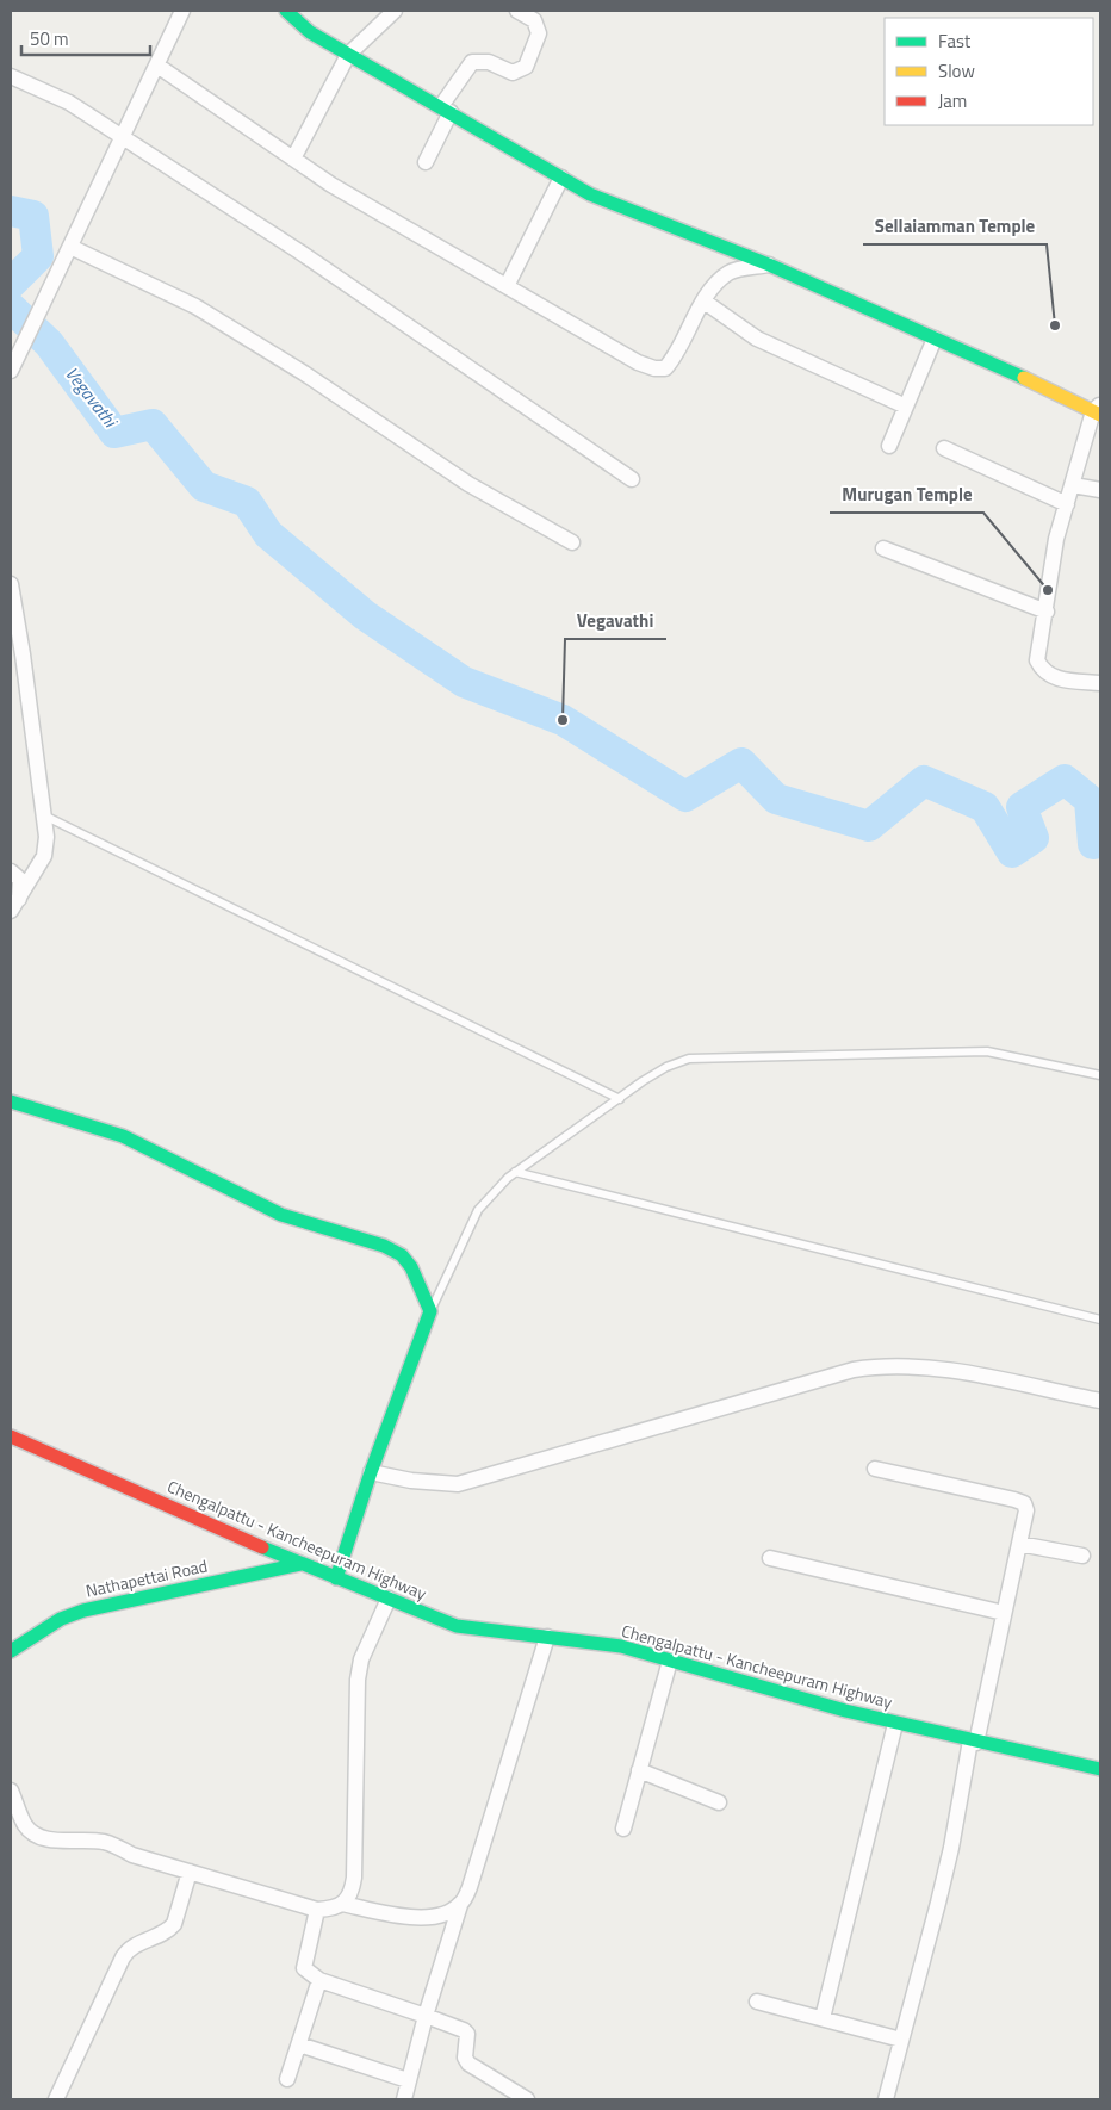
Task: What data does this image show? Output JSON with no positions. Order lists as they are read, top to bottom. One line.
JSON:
{"streets":{"main road":["Chengalpattu - Kancheepuram Highway","Nathapettai Road"]},"crossings":[["Chengalpattu - Kancheepuram Highway","Nathapettai Road"]],"water":["Vegavathi"],"places":["Sellaiamman Temple","Murugan Temple","Vegavathi"],"legend":["Fast","Slow","Jam"],"scale_bar":"50 m"}
